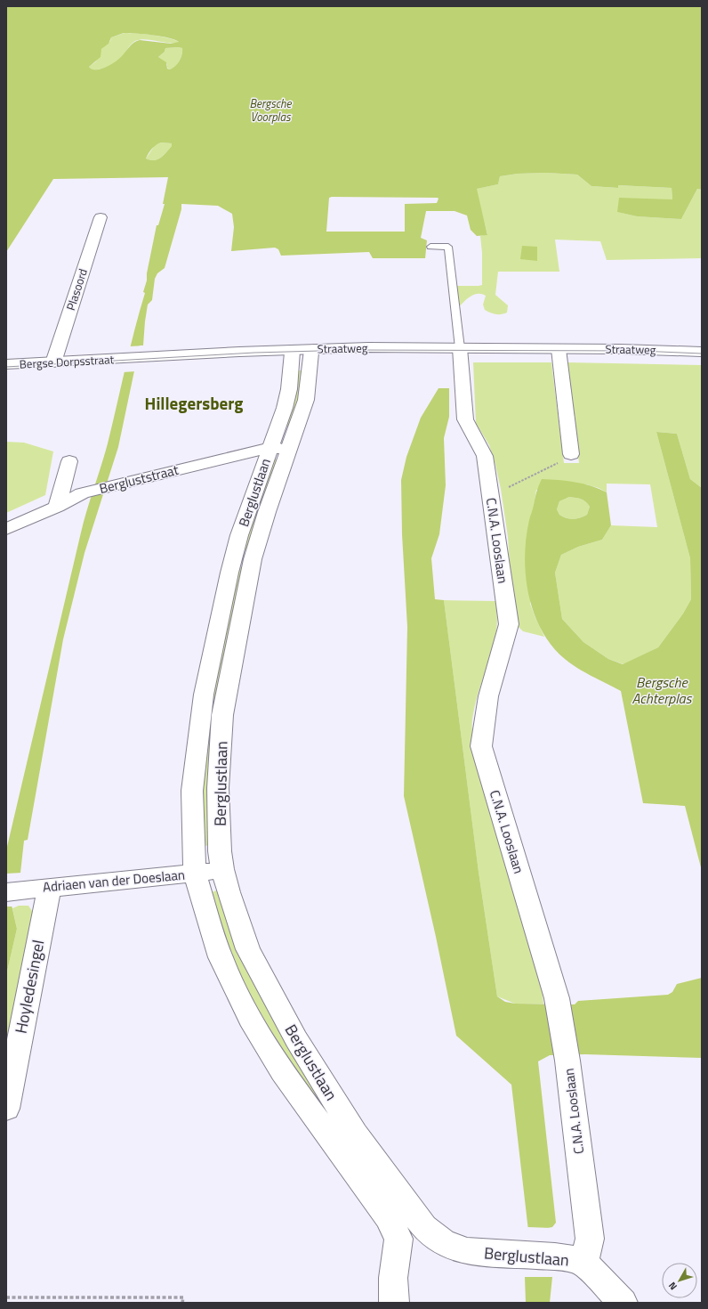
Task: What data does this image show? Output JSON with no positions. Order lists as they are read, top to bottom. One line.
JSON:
{"streets":{"street":["Plasoord","Straatweg","Bergse Dorpsstraat","Bergluststraat","Berglustlaan","C.N.A. Looslaan","Adriaen van der Doeslaan","Hoyledesingel"]},"crossings":[["Plasoord","Bergse Dorpsstraat"],["Straatweg","Bergse Dorpsstraat"],["Straatweg","Berglustlaan"],["Straatweg","C.N.A. Looslaan"],["Bergluststraat","Berglustlaan"],["Berglustlaan","C.N.A. Looslaan"],["Berglustlaan","Adriaen van der Doeslaan"],["Adriaen van der Doeslaan","Hoyledesingel"]],"districts":["Hillegersberg"],"water":["Bergsche Voorplas","Bergsche Achterplas"],"north":"bottom left"}
